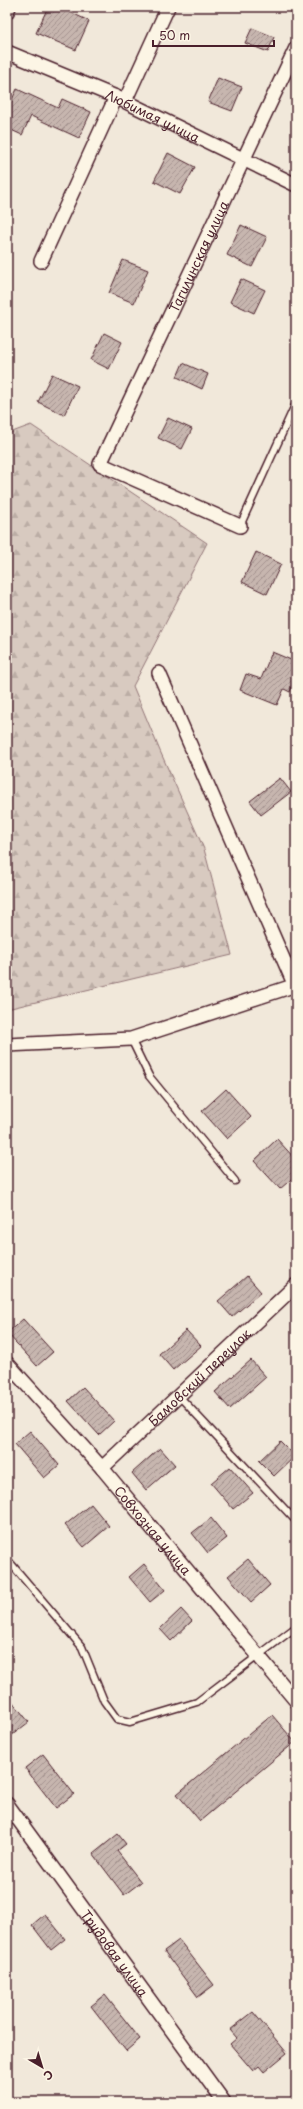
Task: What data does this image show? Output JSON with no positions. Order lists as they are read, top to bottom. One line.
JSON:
{"streets":{"street":["Любимая улица","Тагилинская улица","Бамовский переулок","Совхозная улица","Трудовая улица"]},"crossings":[["Любимая улица","Тагилинская улица"],["Бамовский переулок","Совхозная улица"]],"scale_bar":"50 m","north":"bottom right"}
